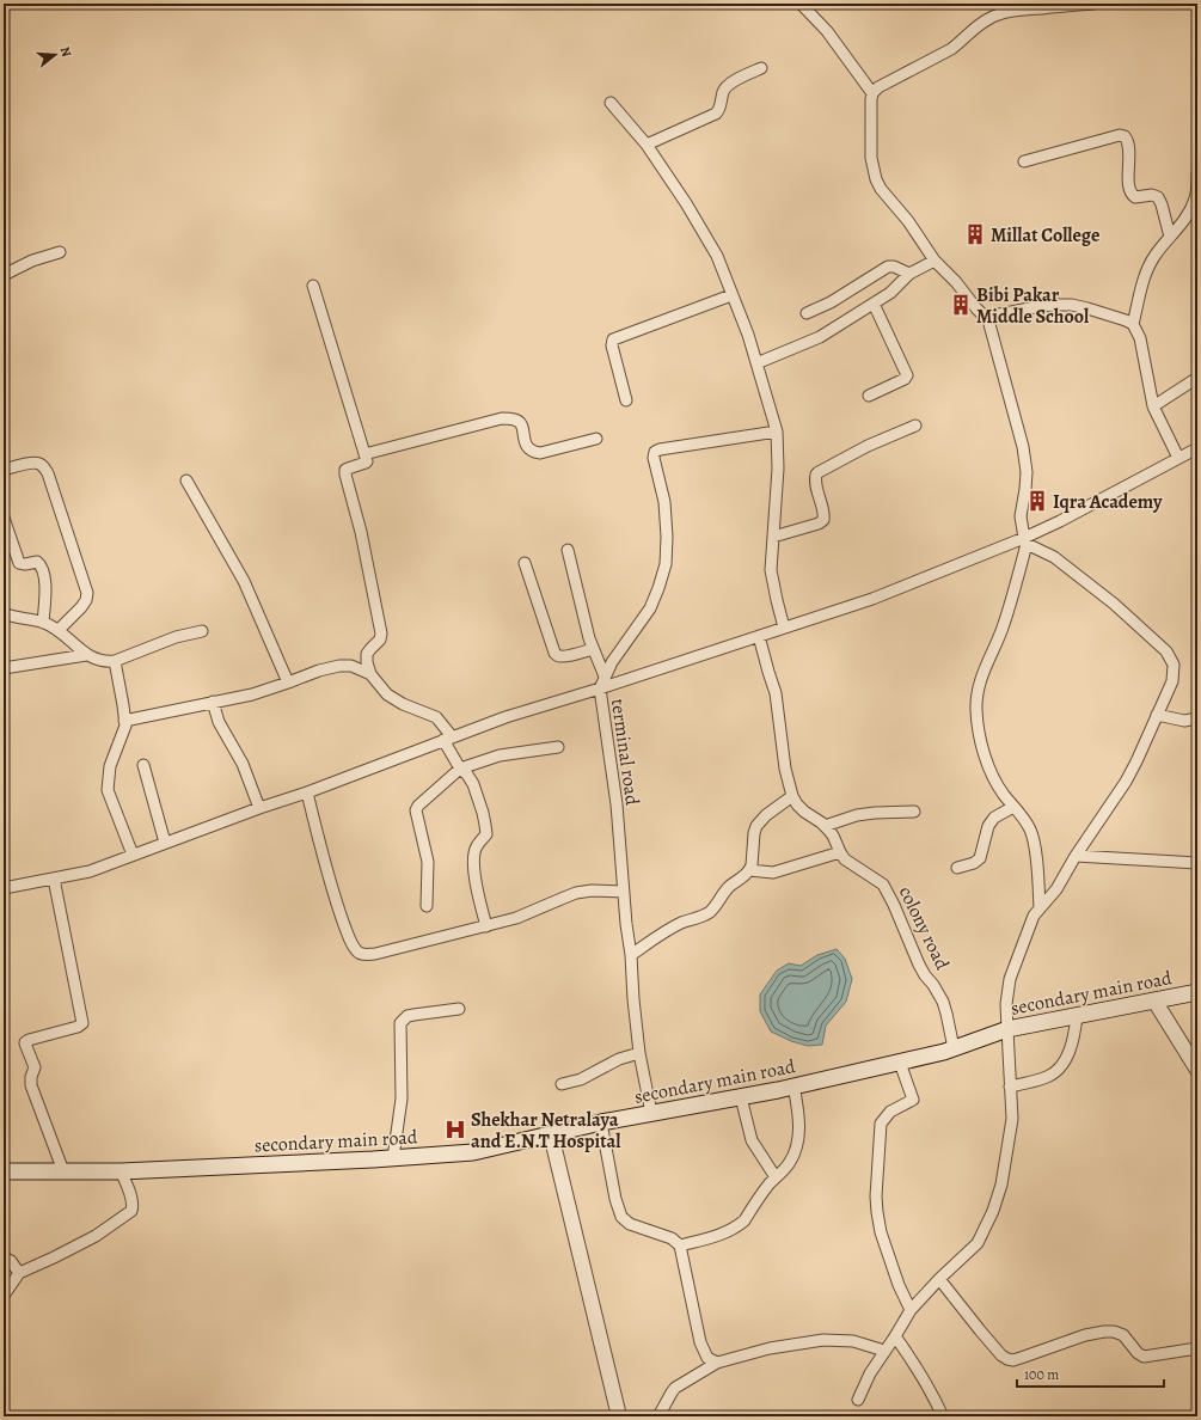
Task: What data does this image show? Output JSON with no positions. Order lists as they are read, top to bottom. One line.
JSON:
{"streets":{"main road":["secondary main road"],"street":["terminal road","colony road"]},"crossings":[["terminal road","secondary main road"],["colony road","secondary main road"]],"places":{"building":["Millat College","Bibi Pakar Middle School","Iqra Academy"],"hospital":["Shekhar Netralaya and E.N.T Hospital"]},"scale_bar":"100 m","north":"right"}
